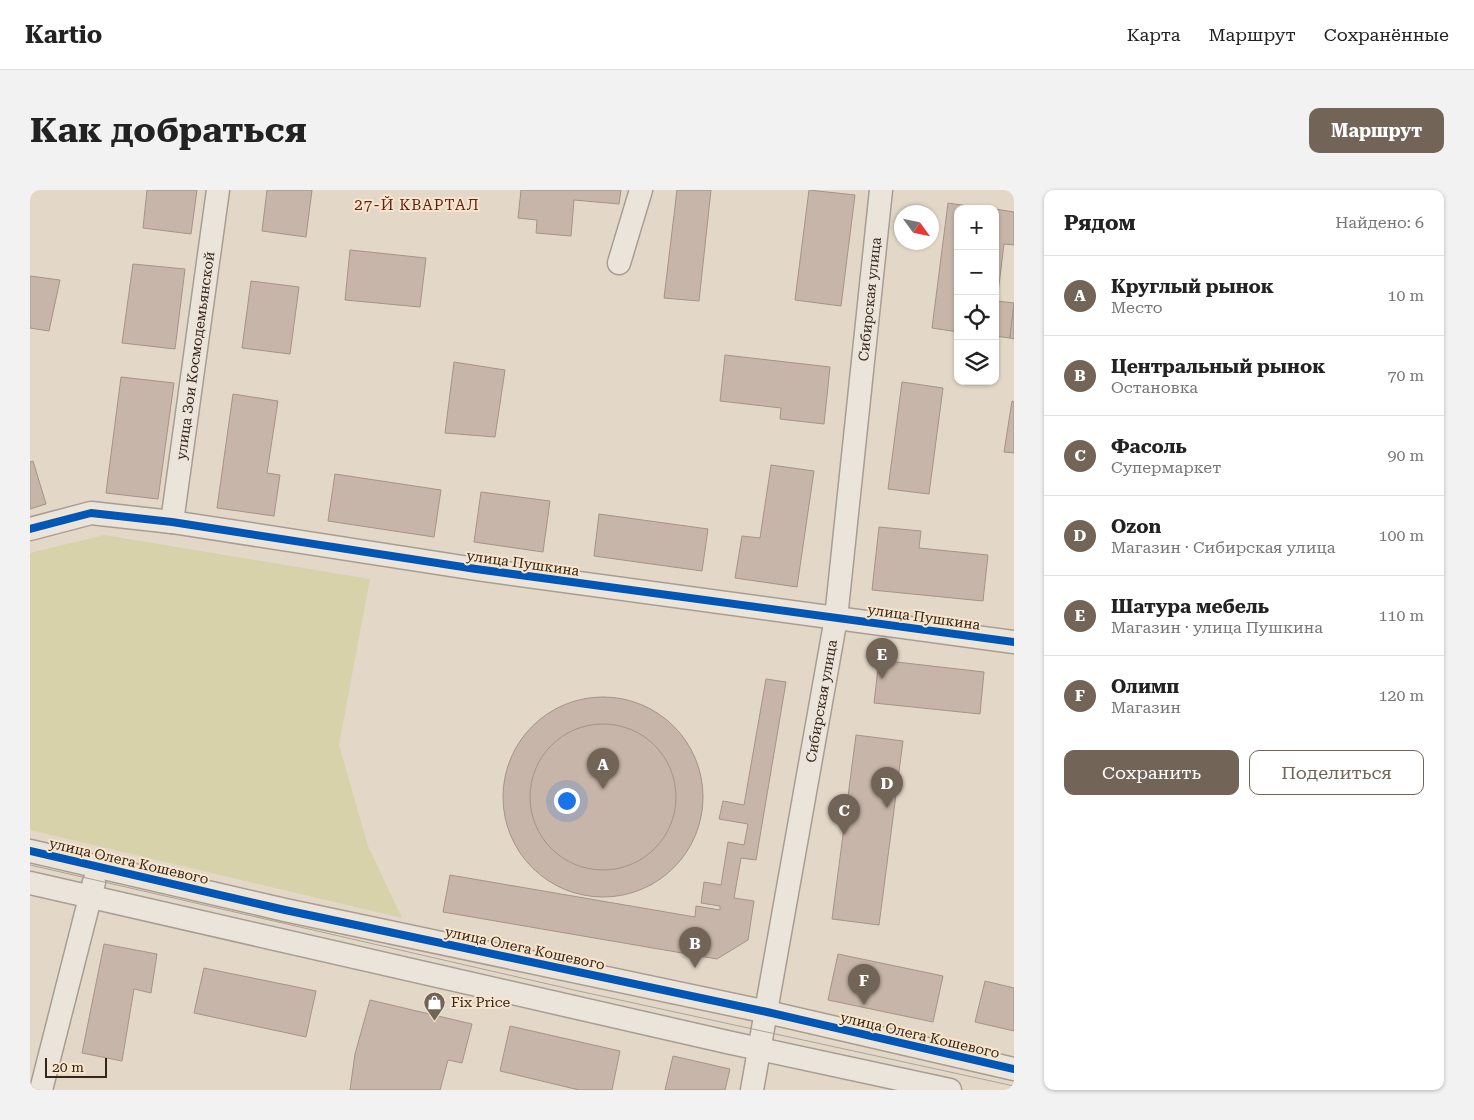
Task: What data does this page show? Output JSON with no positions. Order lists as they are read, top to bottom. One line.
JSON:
{"streets":{"street":["Сибирская улица","улица Зои Космодемьянской","улица Пушкина","улица Олега Кошевого"]},"crossings":[["Сибирская улица","улица Пушкина"],["Сибирская улица","улица Олега Кошевого"],["улица Зои Космодемьянской","улица Пушкина"]],"districts":["27-Й КВАРТАЛ"],"places":{"shop":["Fix Price"]},"scale_bar":"20 m","north":"bottom right","page":{"header":"Kartio","nav":["Карта","Маршрут","Сохранённые"],"buttons":["Маршрут",["Сохранить","Поделиться"]],"title":"Как добраться","heading":["Рядом","Найдено: 6"],"map_buttons":["+","−"],"list":[{"mark":"A","name":"Круглый рынок","note":"Место","value":"10 m"},{"mark":"B","name":"Центральный рынок","note":"Остановка","value":"70 m"},{"mark":"C","name":"Фасоль","note":"Супермаркет","value":"90 m"},{"mark":"D","name":"Ozon","note":"Магазин · Сибирская улица","value":"100 m"},{"mark":"E","name":"Шатура мебель","note":"Магазин · улица Пушкина","value":"110 m"},{"mark":"F","name":"Олимп","note":"Магазин","value":"120 m"}],"pins":["E","A","D","C","B","F"],"scale":"20 m"}}
